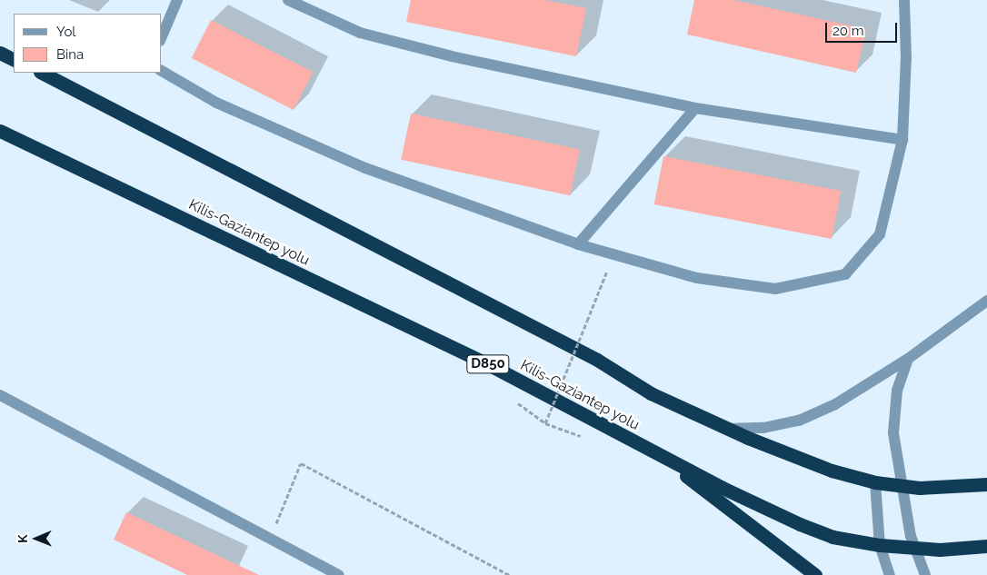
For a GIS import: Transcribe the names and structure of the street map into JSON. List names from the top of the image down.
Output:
{
  "streets": {
    "highway": ["Kilis-Gaziantep yolu", "D850"]
  },
  "legend": ["Yol", "Bina"],
  "scale_bar": "20 m",
  "north": "left"
}
